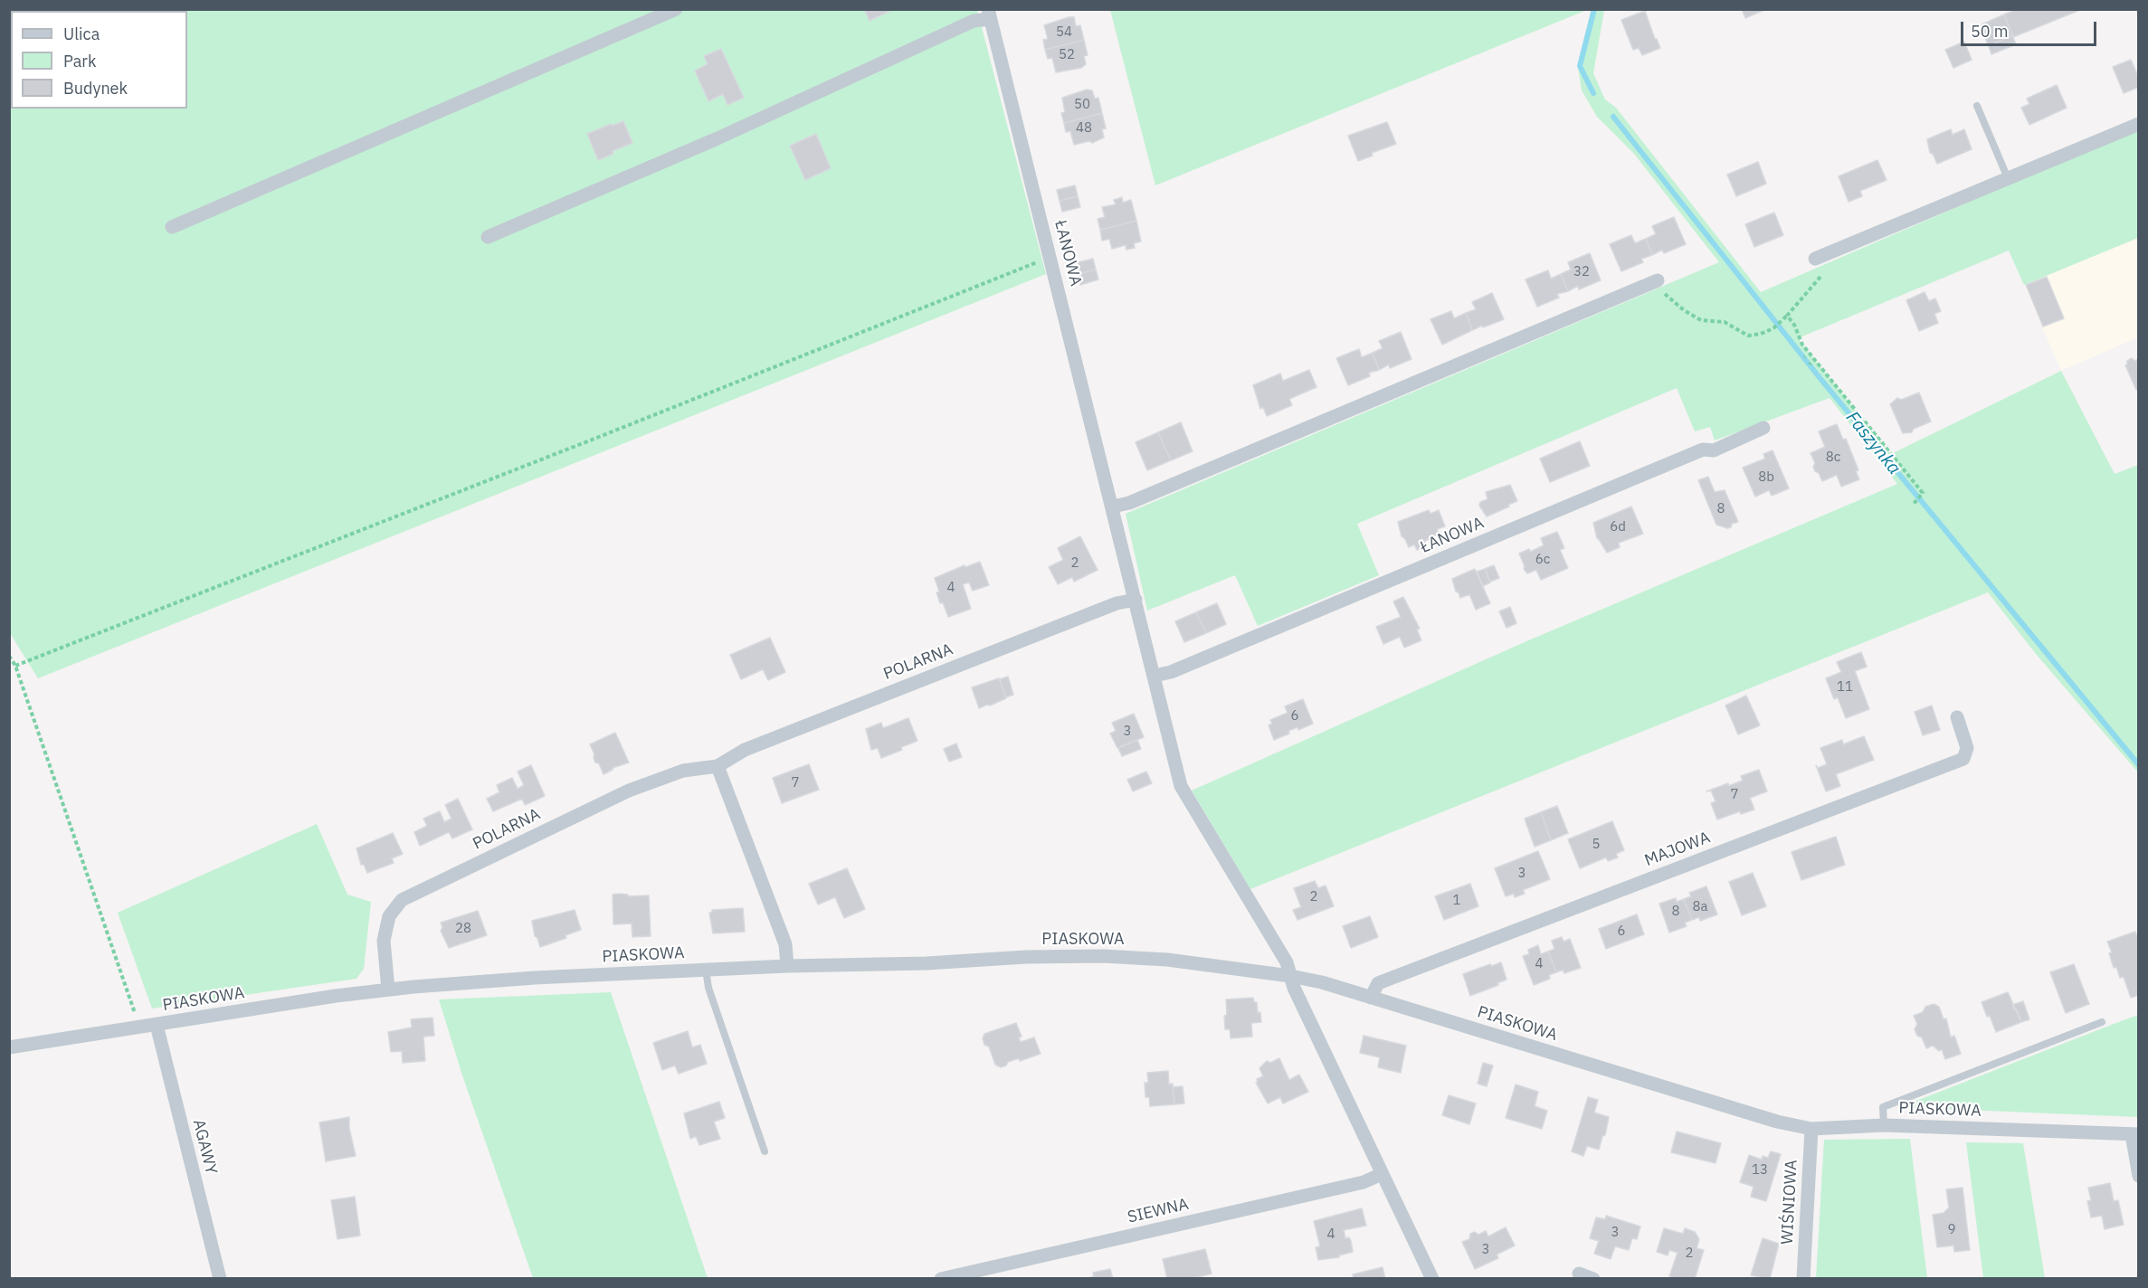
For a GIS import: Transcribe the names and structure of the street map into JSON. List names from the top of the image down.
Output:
{
  "streets": {
    "street": [
      "ŁANOWA",
      "POLARNA",
      "MAJOWA",
      "PIASKOWA",
      "AGAWY",
      "WIŚNIOWA",
      "SIEWNA"
    ]
  },
  "crossings": [
    ["ŁANOWA", "POLARNA"],
    ["ŁANOWA", "PIASKOWA"],
    ["POLARNA", "PIASKOWA"],
    ["MAJOWA", "PIASKOWA"],
    ["PIASKOWA", "AGAWY"],
    ["PIASKOWA", "WIŚNIOWA"]
  ],
  "water": ["Faszynka"],
  "house_numbers": [
    "54",
    "52",
    "50",
    "48",
    "32",
    "8c",
    "8b",
    "8",
    "6d",
    "6c",
    "2",
    "4",
    "11",
    "6",
    "3",
    "7",
    "7",
    "5",
    "3",
    "2",
    "1",
    "8a",
    "8",
    "28",
    "6",
    "4",
    "13",
    "9",
    "3",
    "4",
    "3",
    "2"
  ],
  "legend": ["Ulica", "Park", "Budynek"],
  "scale_bar": "50 m"
}
